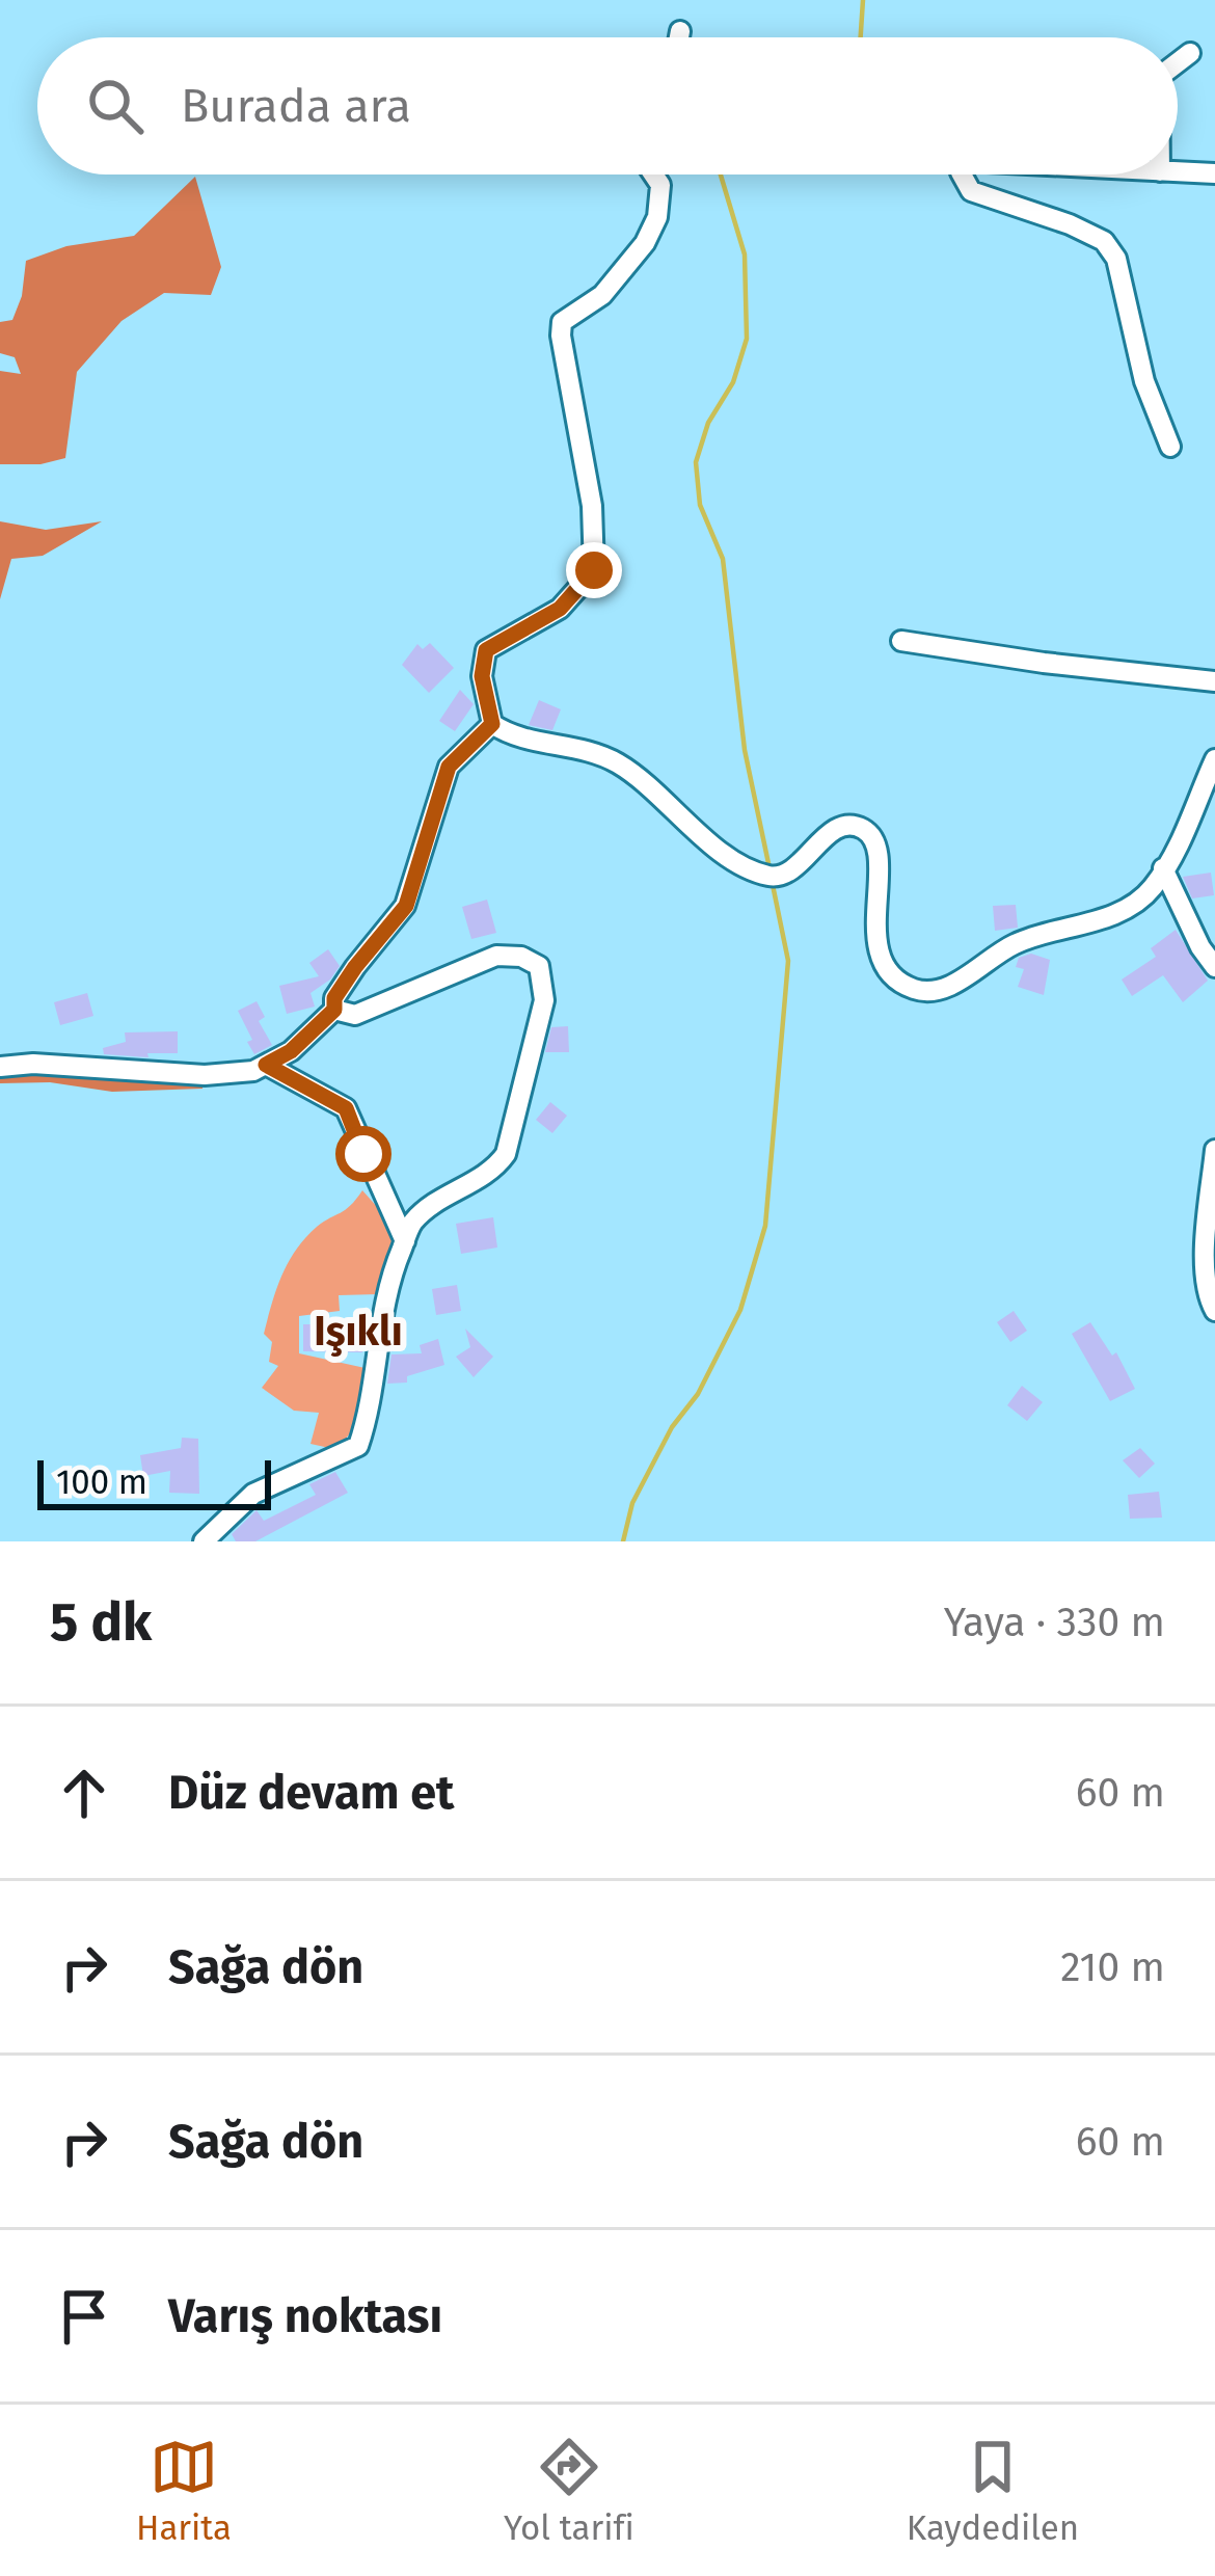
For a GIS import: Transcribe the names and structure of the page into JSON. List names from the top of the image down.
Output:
{
  "districts": ["Işıklı"],
  "scale_bar": "100 m",
  "page": {
    "search": "Burada ara",
    "scale": "100 m",
    "heading": ["5 dk", "Yaya · 330 m"],
    "list": [
      ["Düz devam et", "60 m"],
      ["Sağa dön", "210 m"],
      ["Sağa dön", "60 m"],
      "Varış noktası"
    ],
    "nav": ["Harita", "Yol tarifi", "Kaydedilen"]
  }
}
